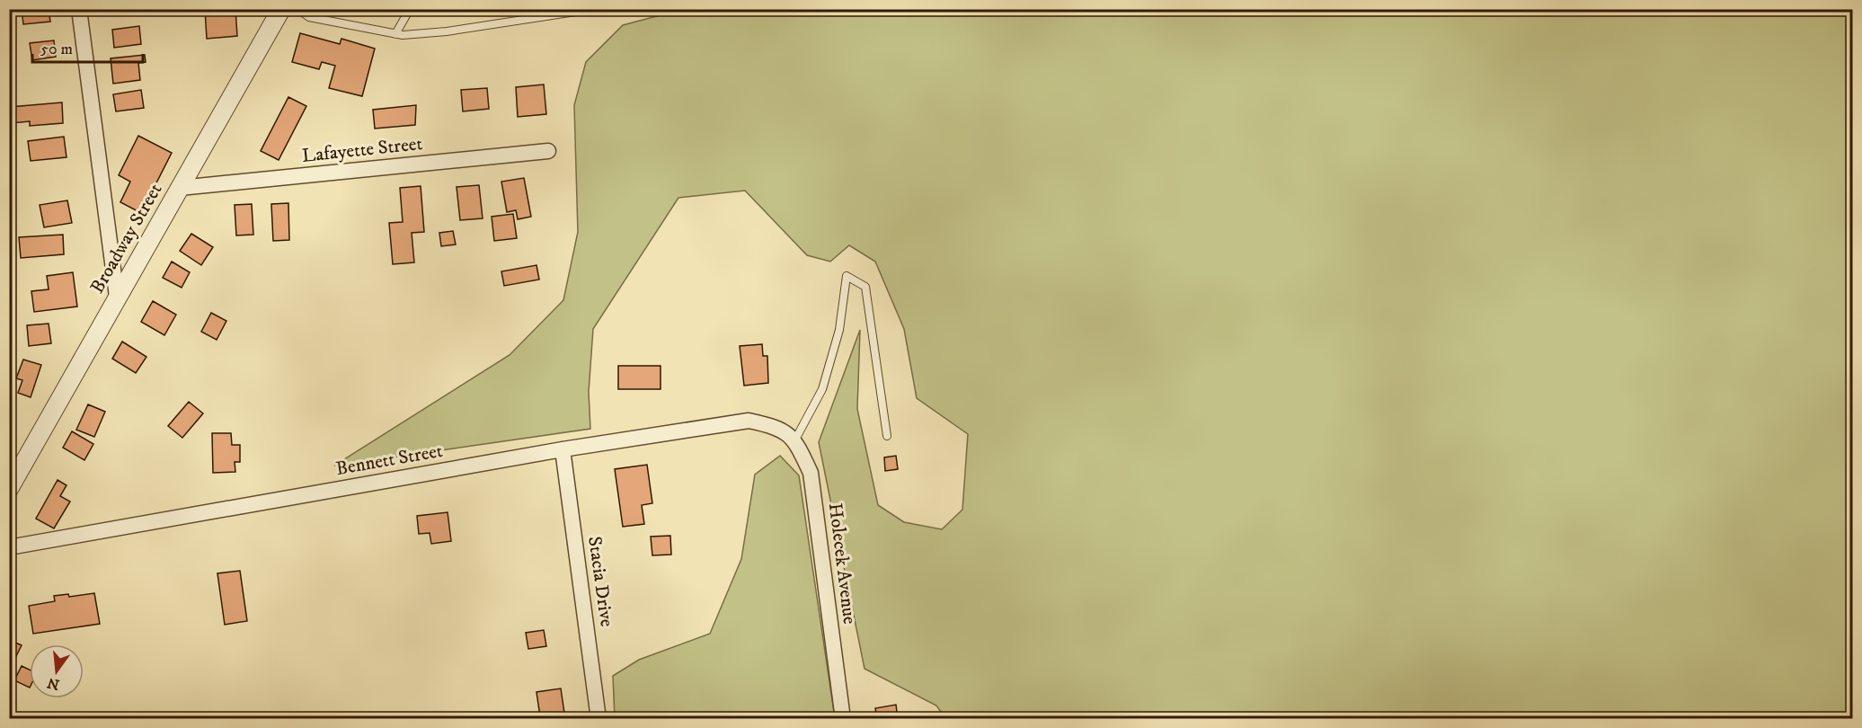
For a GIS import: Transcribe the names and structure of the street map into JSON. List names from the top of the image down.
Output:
{
  "streets": {
    "street": [
      "Lafayette Street",
      "Broadway Street",
      "Bennett Street",
      "Holecek Avenue",
      "Stacia Drive"
    ]
  },
  "crossings": [
    ["Lafayette Street", "Broadway Street"],
    ["Bennett Street", "Holecek Avenue"],
    ["Bennett Street", "Stacia Drive"]
  ],
  "scale_bar": "50 m",
  "north": "bottom"
}
